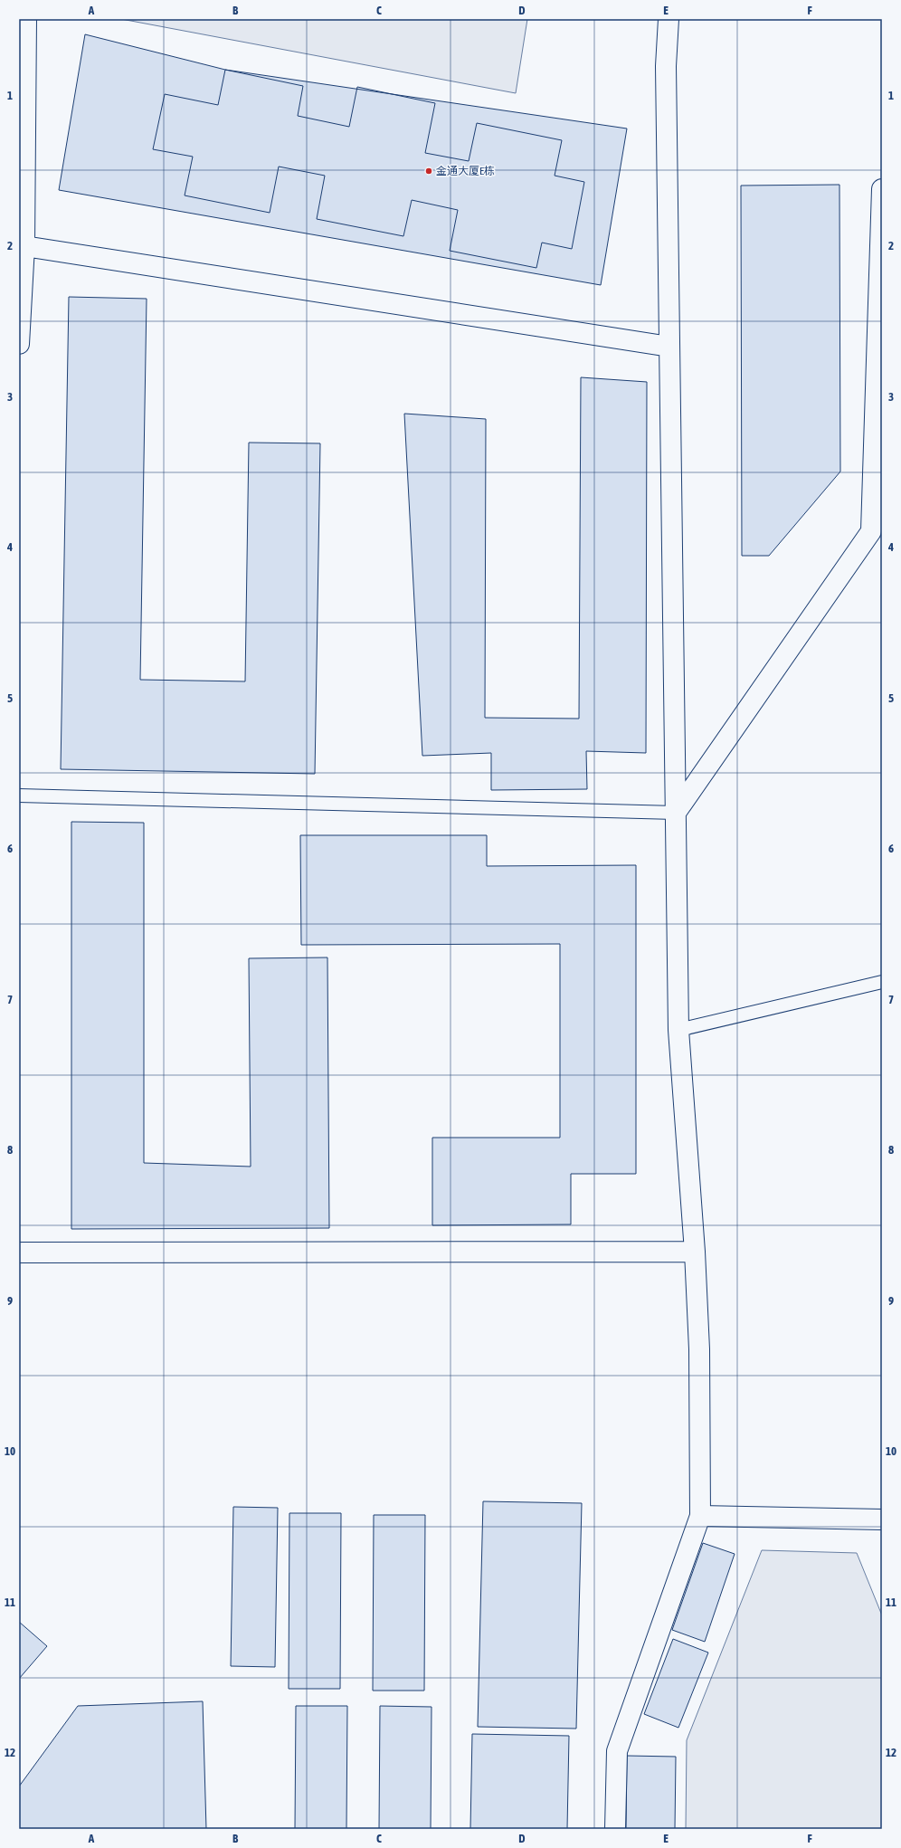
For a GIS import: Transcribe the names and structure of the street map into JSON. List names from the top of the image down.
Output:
{
  "places": ["金通大厦E栋"],
  "grid": {
    "columns": [
      "A",
      "B",
      "C",
      "D",
      "E",
      "F"
    ],
    "rows": [
      "1",
      "2",
      "3",
      "4",
      "5",
      "6",
      "7",
      "8",
      "9",
      "10",
      "11",
      "12"
    ]
  }
}
